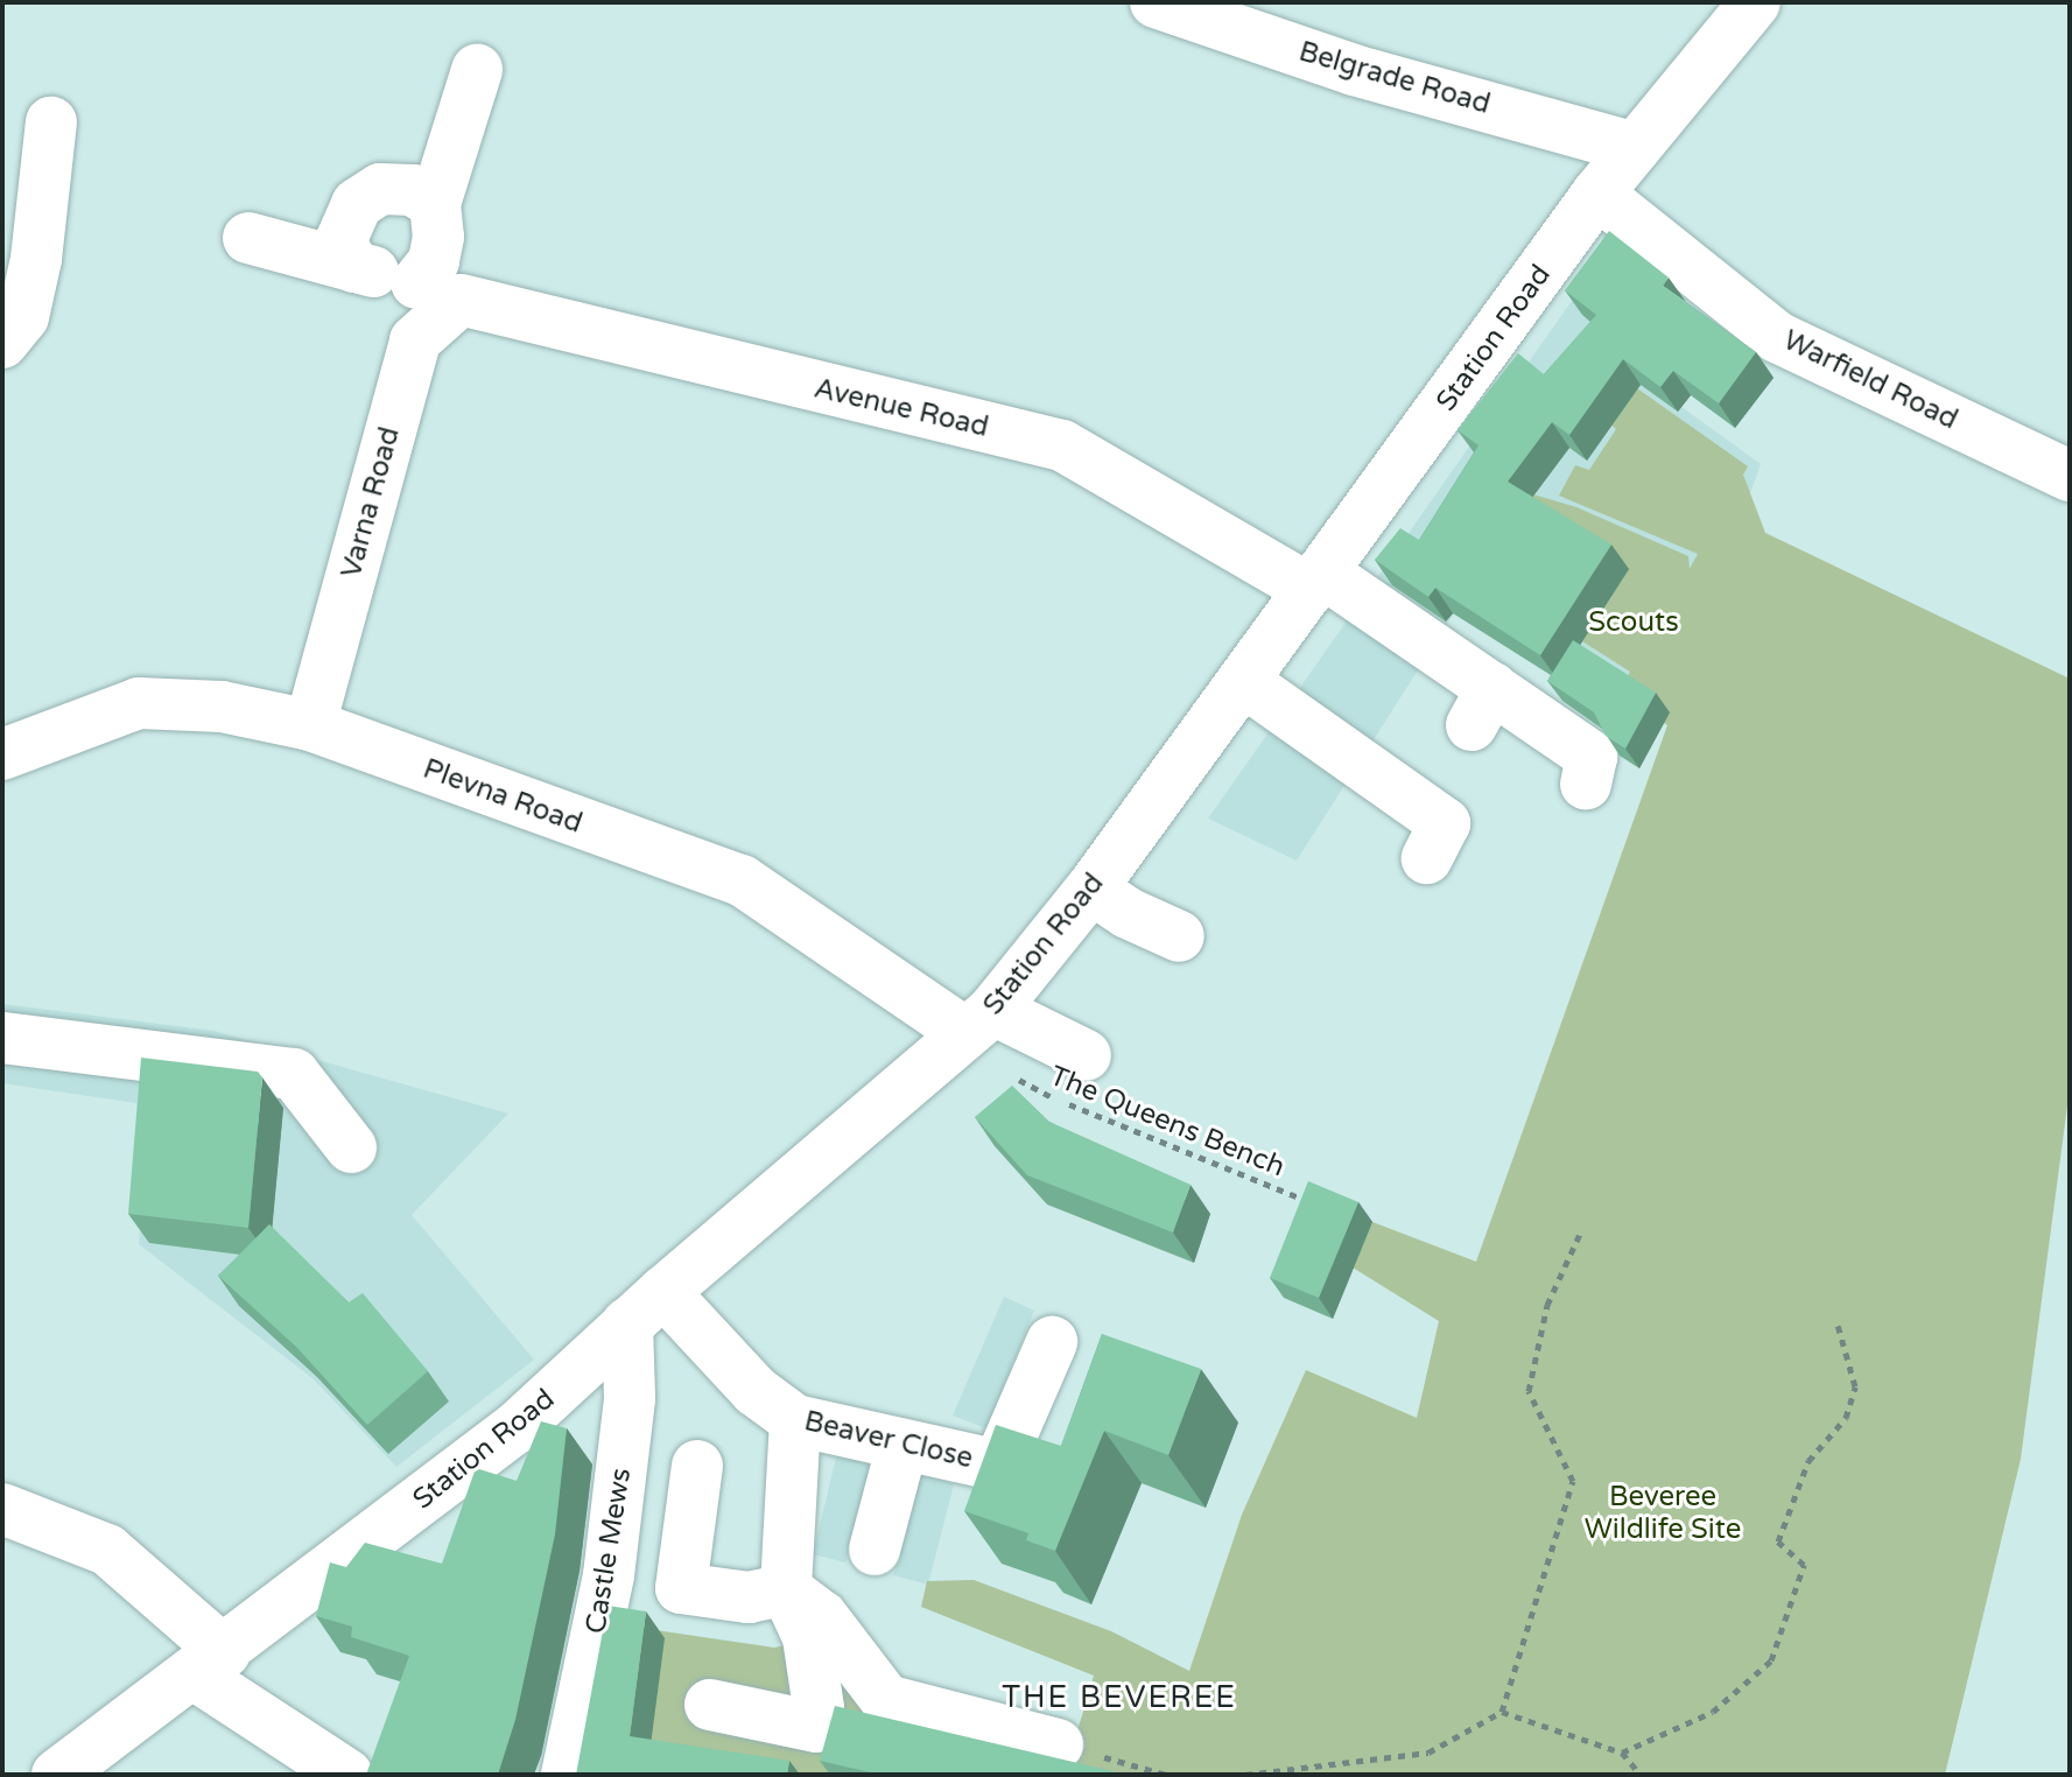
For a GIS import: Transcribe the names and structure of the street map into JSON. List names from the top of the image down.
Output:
{
  "streets": {
    "street": [
      "Belgrade Road",
      "Station Road",
      "Warfield Road",
      "Avenue Road",
      "Varna Road",
      "Plevna Road",
      "Beaver Close",
      "Castle Mews"
    ],
    "path": ["The Queens Bench"]
  },
  "crossings": [
    ["Belgrade Road", "Station Road"],
    ["Station Road", "Warfield Road"],
    ["Station Road", "Avenue Road"],
    ["Station Road", "Plevna Road"],
    ["Station Road", "The Queens Bench"],
    ["Station Road", "Beaver Close"],
    ["Station Road", "Castle Mews"],
    ["Avenue Road", "Varna Road"],
    ["Varna Road", "Plevna Road"],
    ["Plevna Road", "The Queens Bench"],
    ["Beaver Close", "Castle Mews"]
  ],
  "districts": ["THE BEVEREE"],
  "parks": ["Scouts", "Beveree Wildlife Site"]
}
